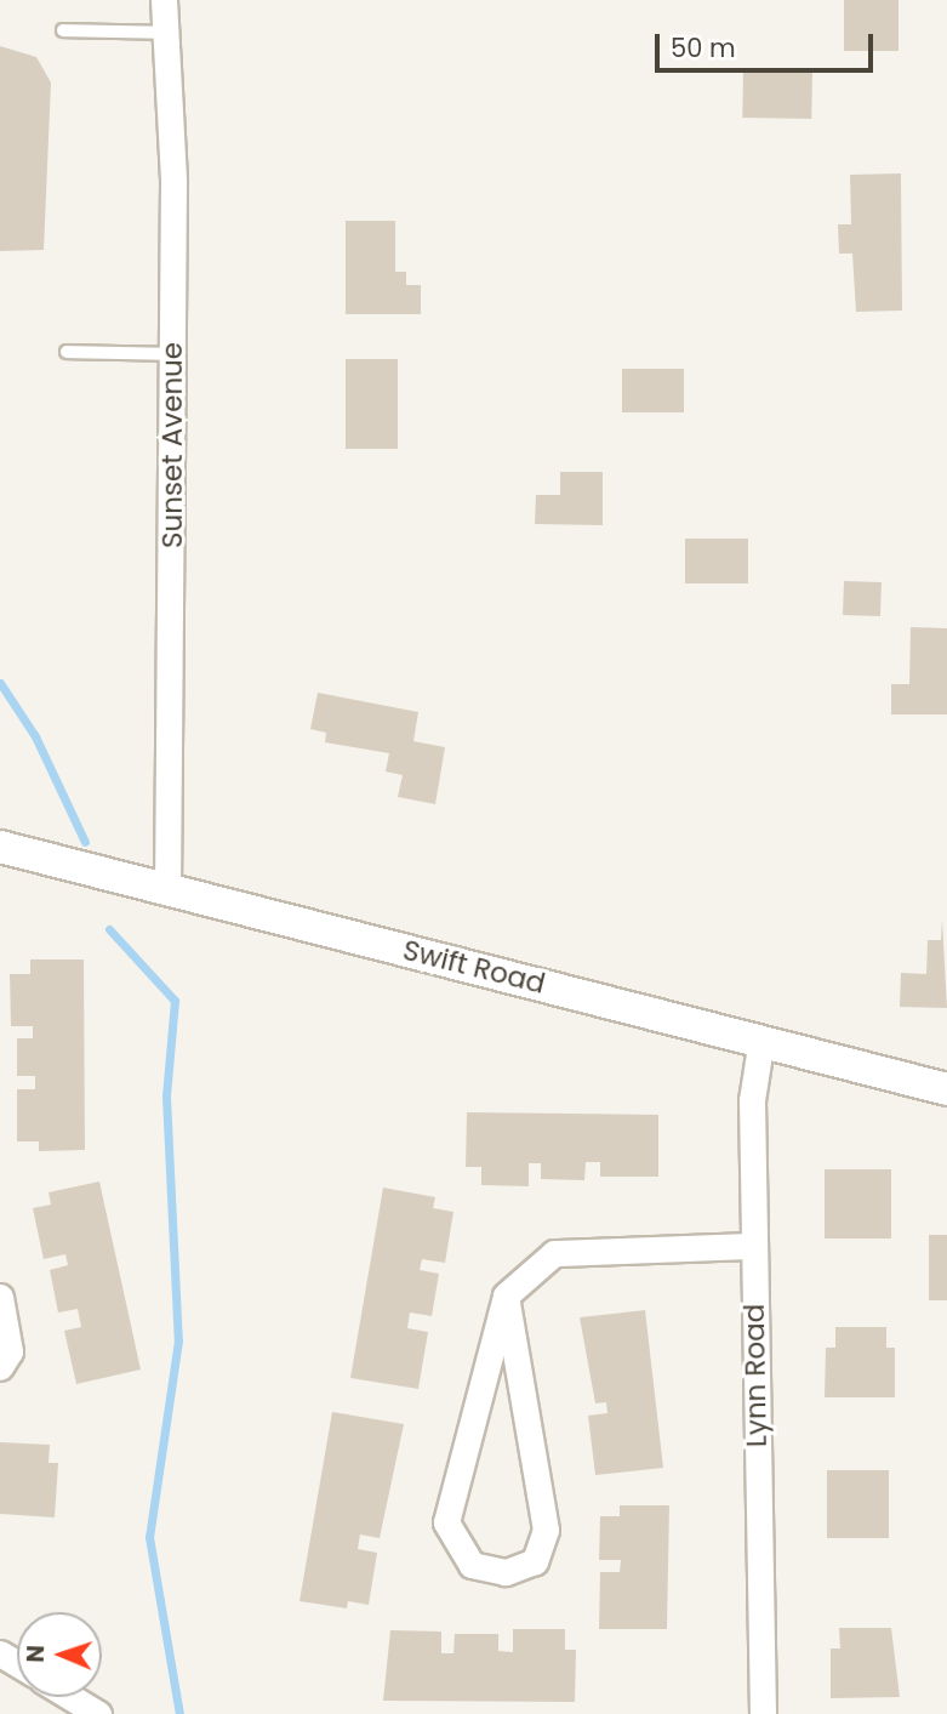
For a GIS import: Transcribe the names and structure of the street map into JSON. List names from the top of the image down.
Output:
{
  "streets": {
    "street": ["Sunset Avenue", "Swift Road", "Lynn Road"]
  },
  "crossings": [
    ["Sunset Avenue", "Swift Road"],
    ["Swift Road", "Lynn Road"]
  ],
  "scale_bar": "50 m",
  "north": "left"
}
